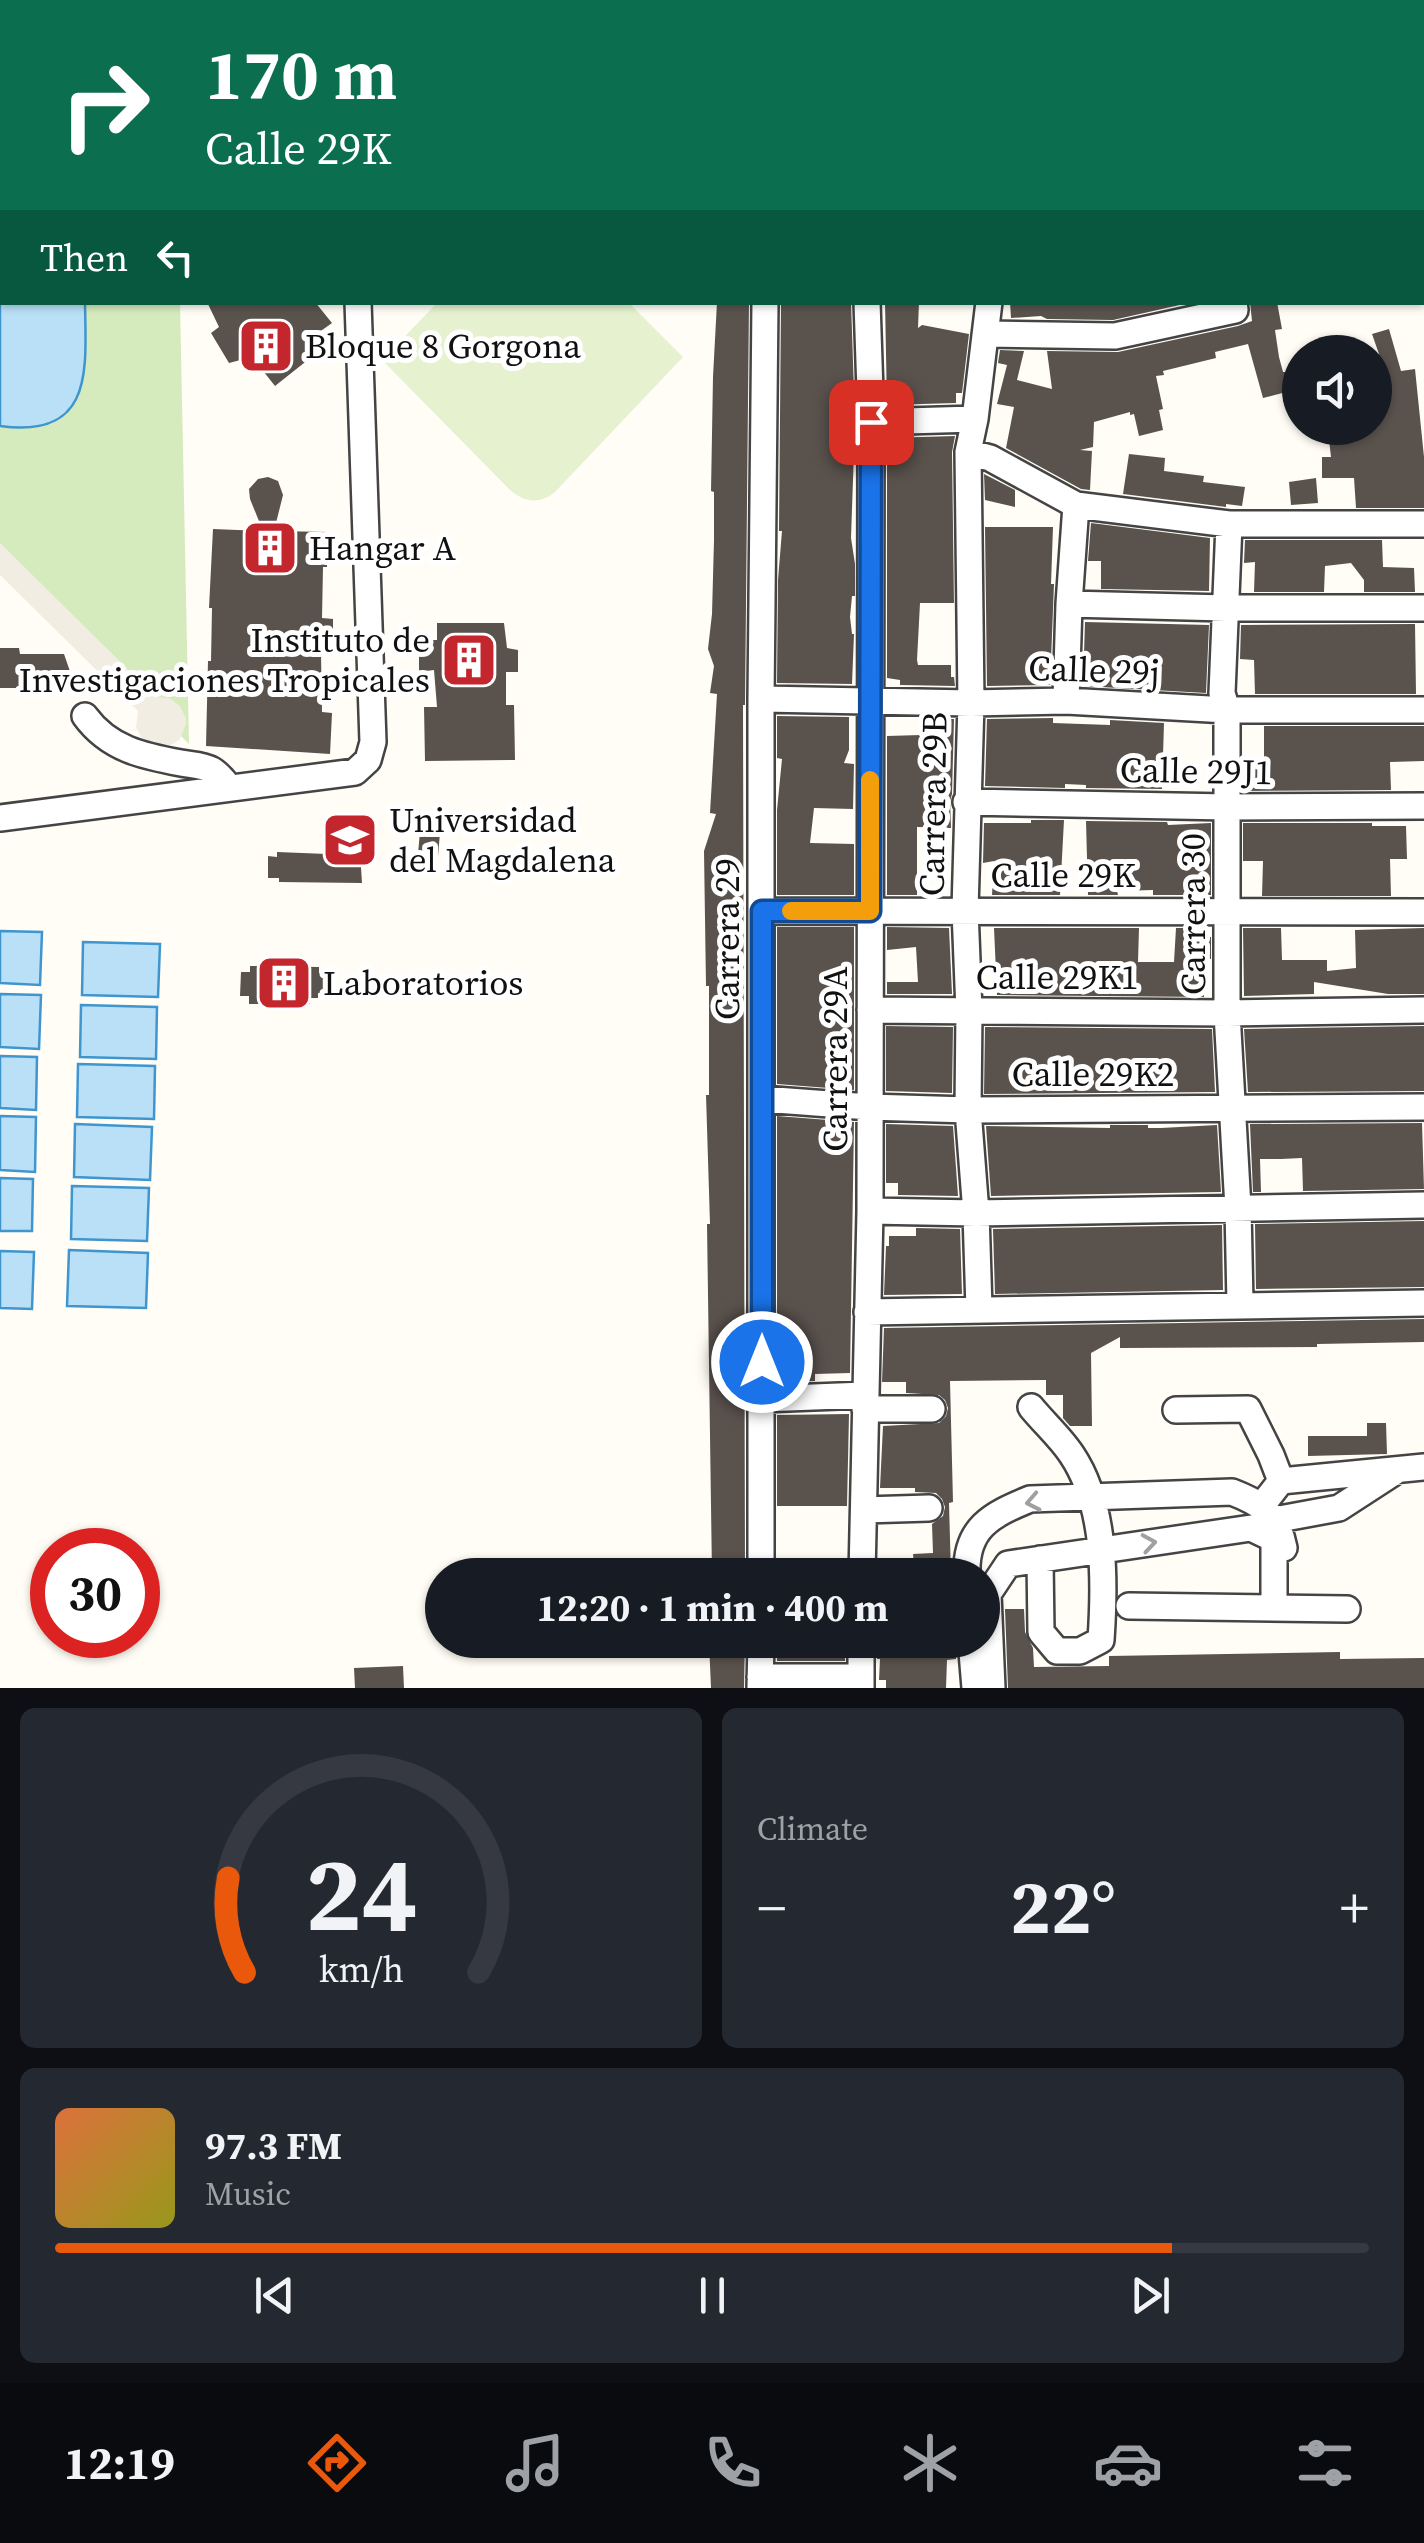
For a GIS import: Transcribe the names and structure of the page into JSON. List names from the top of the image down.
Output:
{
  "streets": {
    "street": [
      "Calle 29j",
      "Calle 29J1",
      "Carrera 29B",
      "Calle 29K",
      "Carrera 30",
      "Carrera 29",
      "Calle 29K1",
      "Carrera 29A",
      "Calle 29K2"
    ]
  },
  "crossings": [
    ["Calle 29j", "Carrera 29B"],
    ["Calle 29j", "Carrera 30"],
    ["Calle 29j", "Carrera 29"],
    ["Calle 29j", "Carrera 29A"],
    ["Calle 29J1", "Carrera 29B"],
    ["Calle 29J1", "Carrera 30"],
    ["Carrera 29B", "Calle 29K"],
    ["Carrera 29B", "Calle 29K1"],
    ["Carrera 29B", "Calle 29K2"],
    ["Calle 29K", "Carrera 30"],
    ["Calle 29K", "Carrera 29"],
    ["Calle 29K", "Carrera 29A"],
    ["Carrera 30", "Calle 29K1"],
    ["Carrera 30", "Calle 29K2"],
    ["Carrera 29", "Calle 29K2"],
    ["Calle 29K1", "Carrera 29A"],
    ["Carrera 29A", "Calle 29K2"]
  ],
  "places": {
    "building": [
      "Bloque 8 Gorgona",
      "Hangar A",
      "Instituto de Investigaciones Tropicales",
      "Laboratorios"
    ],
    "school or university": ["Universidad del Magdalena"]
  },
  "page": {
    "turn": ["170 m", "Calle 29K"],
    "then": "Then",
    "limit": "30",
    "trip": "12:20 · 1 min · 400 m",
    "tile": "Climate",
    "heat": ["−", "22°", "+"],
    "song": ["97.3 FM", "Music"],
    "tabs": "12:19",
    "gauge": ["24", "km/h"]
  }
}
